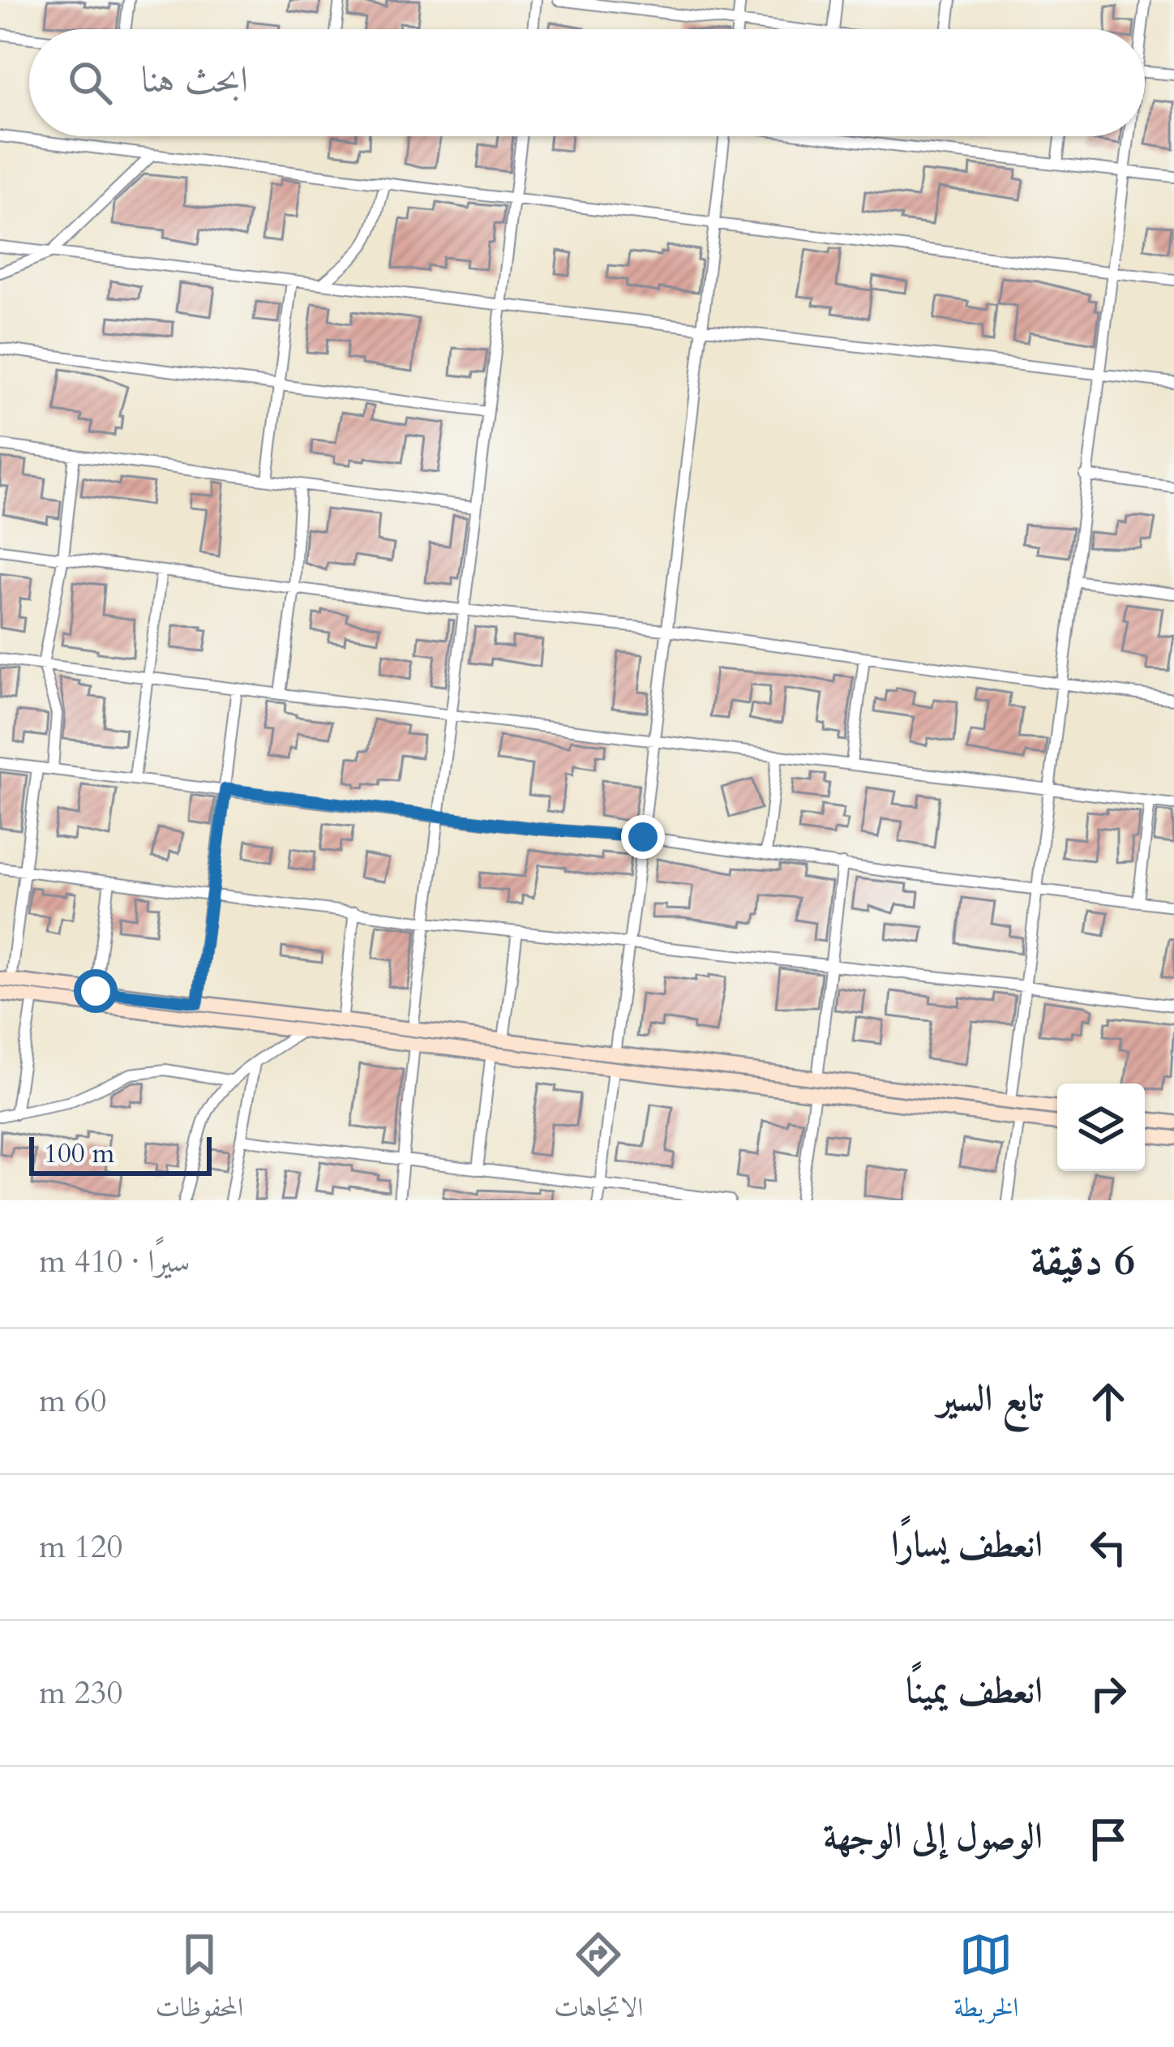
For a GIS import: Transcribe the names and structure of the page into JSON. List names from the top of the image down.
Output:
{
  "scale_bar": "100 m",
  "page": {
    "search": "ابحث هنا",
    "scale": "100 m",
    "heading": ["6 دقيقة", "سيرًا · 410 m"],
    "list": [
      ["تابع السير", "60 m"],
      ["انعطف يسارًا", "120 m"],
      ["انعطف يمينًا", "230 m"],
      "الوصول إلى الوجهة"
    ],
    "nav": ["الخريطة", "الاتجاهات", "المحفوظات"]
  }
}
